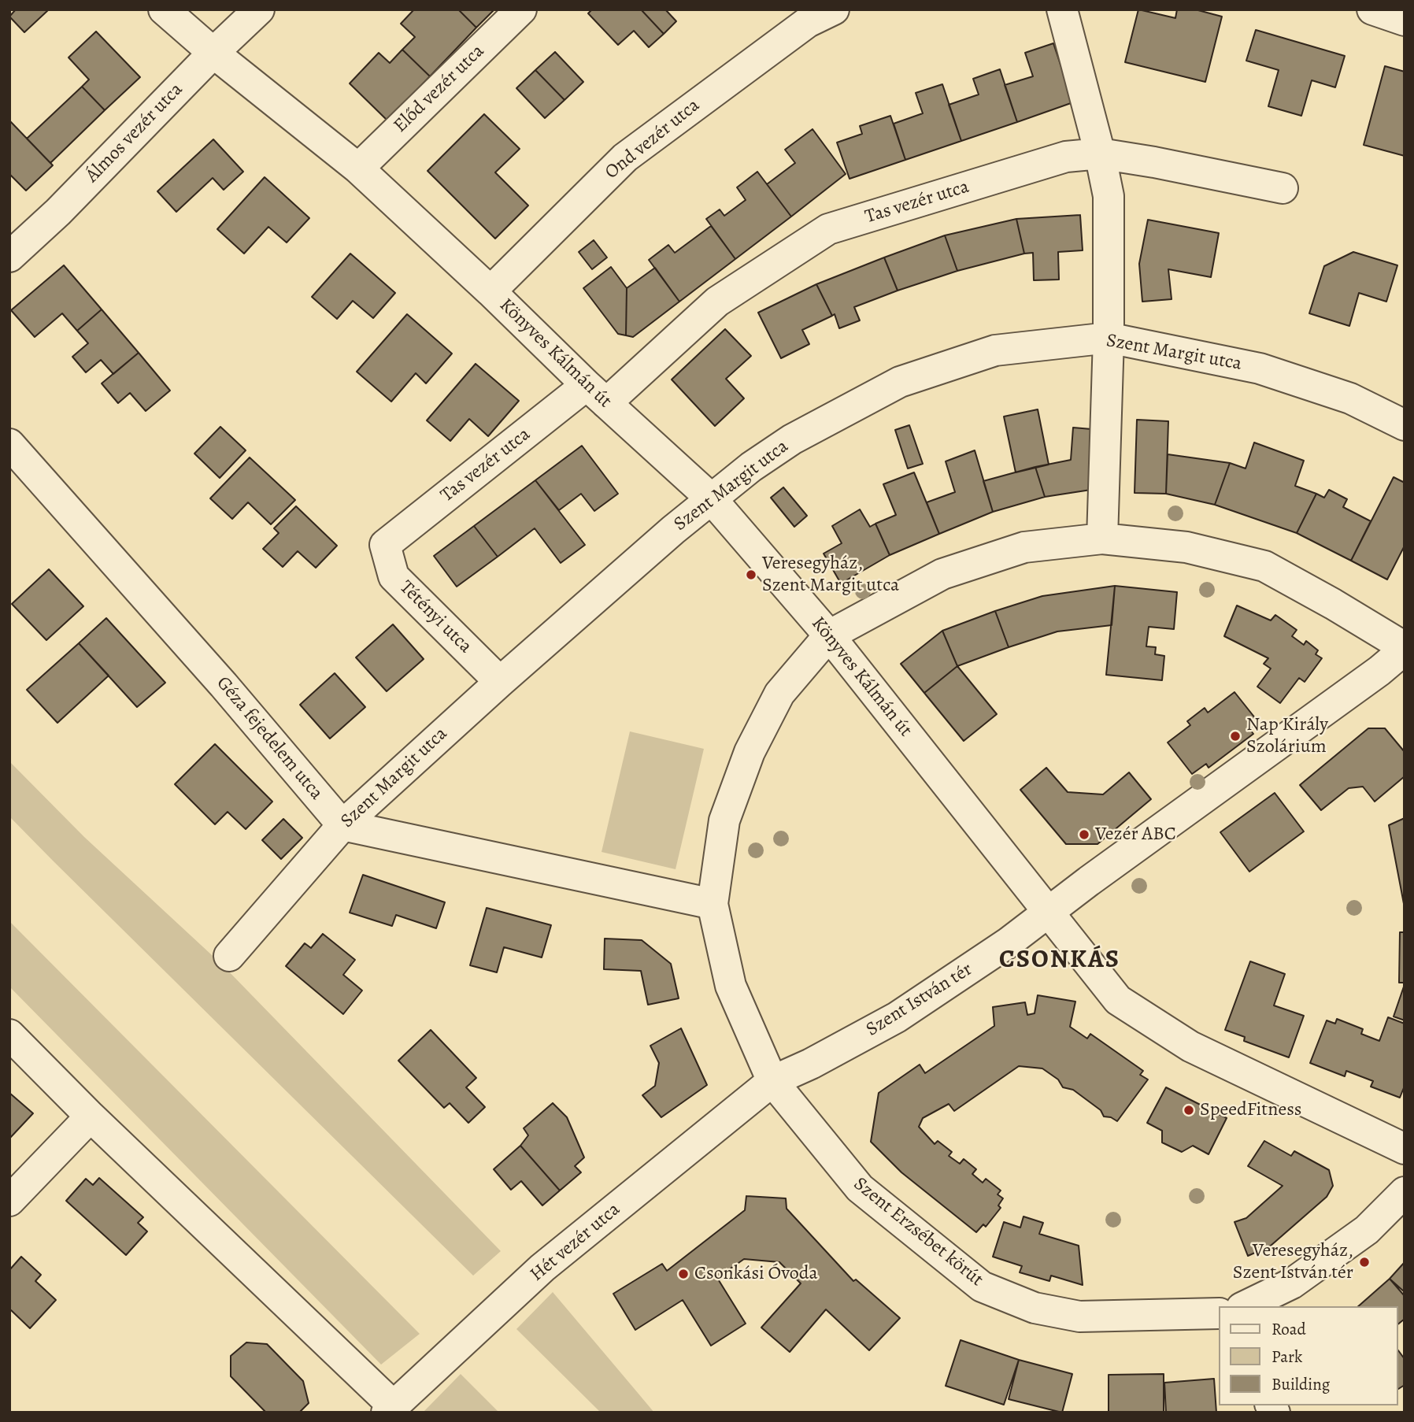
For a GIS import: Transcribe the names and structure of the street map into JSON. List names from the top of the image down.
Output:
{
  "streets": {
    "street": [
      "Előd vezér utca",
      "Álmos vezér utca",
      "Ond vezér utca",
      "Tas vezér utca",
      "Szent Margit utca",
      "Könyves Kálmán út",
      "Tétényi utca",
      "Géza fejedelem utca",
      "Szent István tér",
      "Szent Erzsébet körút",
      "Hét vezér utca"
    ]
  },
  "crossings": [
    ["Előd vezér utca", "Könyves Kálmán út"],
    ["Álmos vezér utca", "Könyves Kálmán út"],
    ["Ond vezér utca", "Könyves Kálmán út"],
    ["Tas vezér utca", "Könyves Kálmán út"],
    ["Tas vezér utca", "Tétényi utca"],
    ["Szent Margit utca", "Könyves Kálmán út"],
    ["Szent Margit utca", "Tétényi utca"],
    ["Szent Margit utca", "Géza fejedelem utca"],
    ["Könyves Kálmán út", "Szent István tér"],
    ["Könyves Kálmán út", "Szent Erzsébet körút"],
    ["Szent István tér", "Szent Erzsébet körút"],
    ["Szent István tér", "Hét vezér utca"],
    ["Szent Erzsébet körút", "Hét vezér utca"]
  ],
  "districts": ["CSONKÁS"],
  "places": [
    "Veresegyház, Szent Margit utca",
    "Nap Király Szolárium",
    "Vezér ABC",
    "SpeedFitness",
    "Veresegyház, Szent István tér",
    "Csonkási Óvoda"
  ],
  "legend": ["Road", "Park", "Building"]
}
